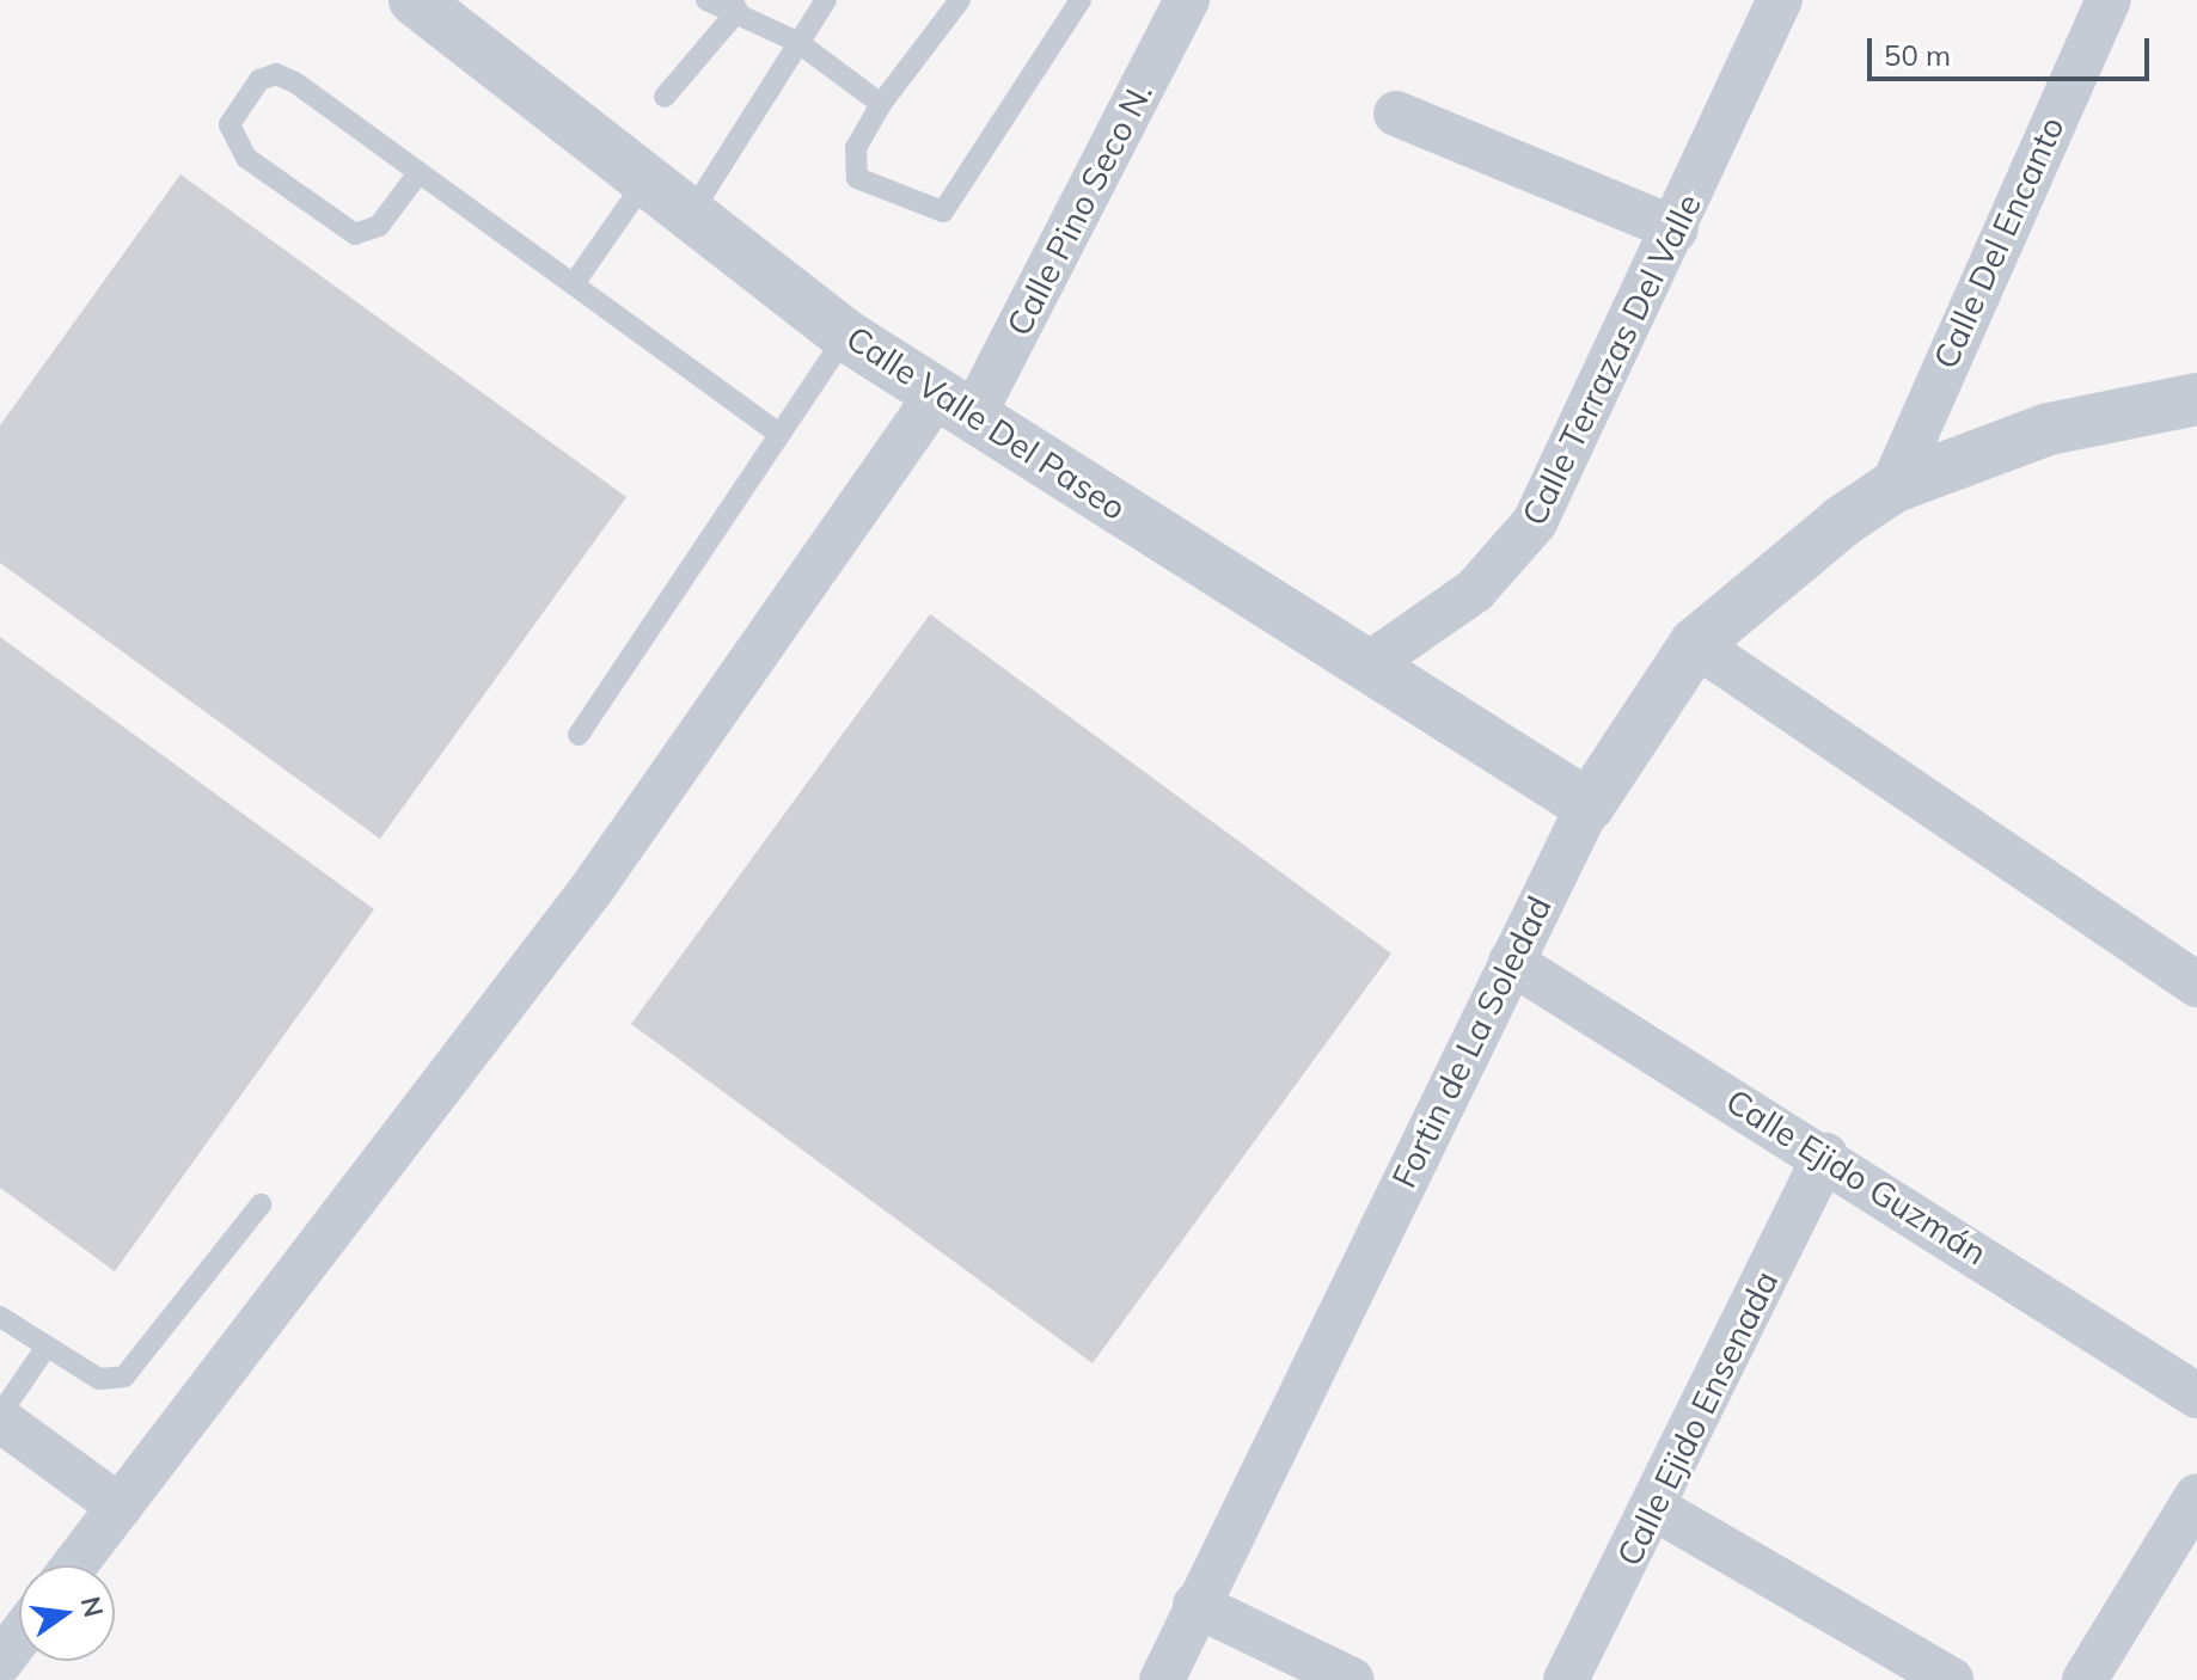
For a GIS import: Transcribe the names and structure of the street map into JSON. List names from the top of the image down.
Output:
{
  "streets": {
    "street": [
      "Calle Pino Seco N.",
      "Calle Del Encanto",
      "Calle Terrazas Del Valle",
      "Calle Valle Del Paseo",
      "Fortin de La Soledad",
      "Calle Ejido Guzmán",
      "Calle Ejido Ensenada"
    ]
  },
  "crossings": [
    ["Calle Pino Seco N.", "Calle Valle Del Paseo"],
    ["Calle Del Encanto", "Fortin de La Soledad"],
    ["Calle Terrazas Del Valle", "Calle Valle Del Paseo"],
    ["Calle Valle Del Paseo", "Fortin de La Soledad"],
    ["Fortin de La Soledad", "Calle Ejido Guzmán"],
    ["Calle Ejido Guzmán", "Calle Ejido Ensenada"]
  ],
  "scale_bar": "50 m",
  "north": "right"
}
